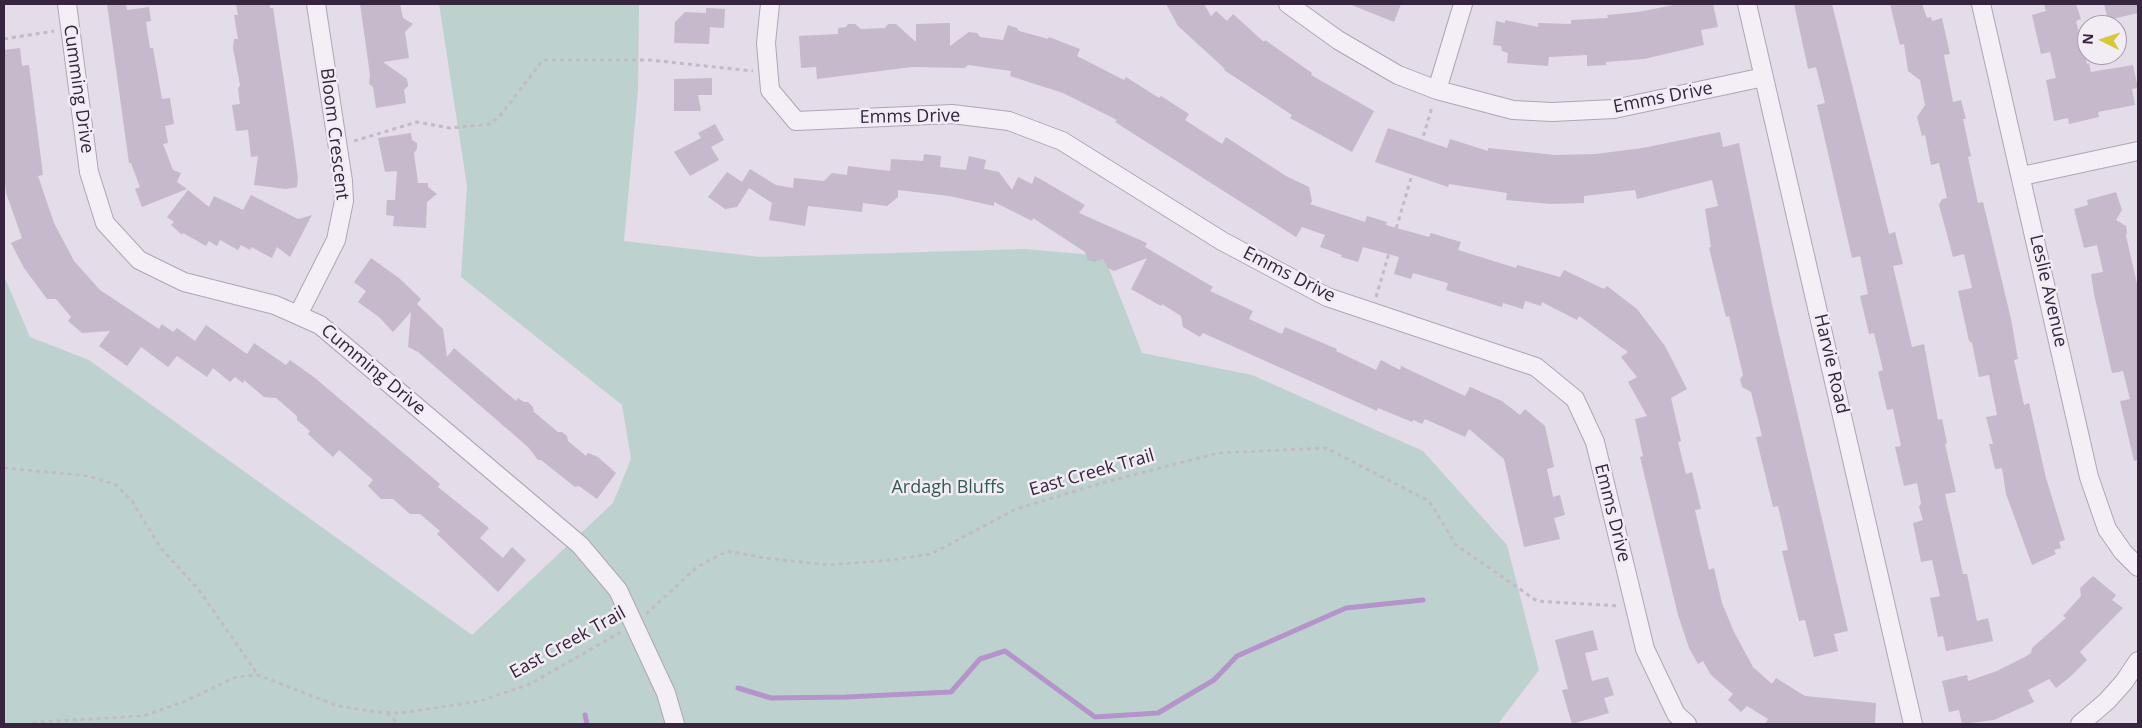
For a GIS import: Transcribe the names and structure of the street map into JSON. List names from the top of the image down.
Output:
{
  "streets": {
    "street": [
      "Cumming Drive",
      "Emms Drive",
      "Bloom Crescent",
      "Leslie Avenue",
      "Harvie Road"
    ],
    "path": ["East Creek Trail"]
  },
  "crossings": [
    ["Cumming Drive", "Bloom Crescent"],
    ["Cumming Drive", "East Creek Trail"],
    ["Emms Drive", "Harvie Road"],
    ["Emms Drive", "East Creek Trail"]
  ],
  "parks": ["Ardagh Bluffs"],
  "north": "left"
}
